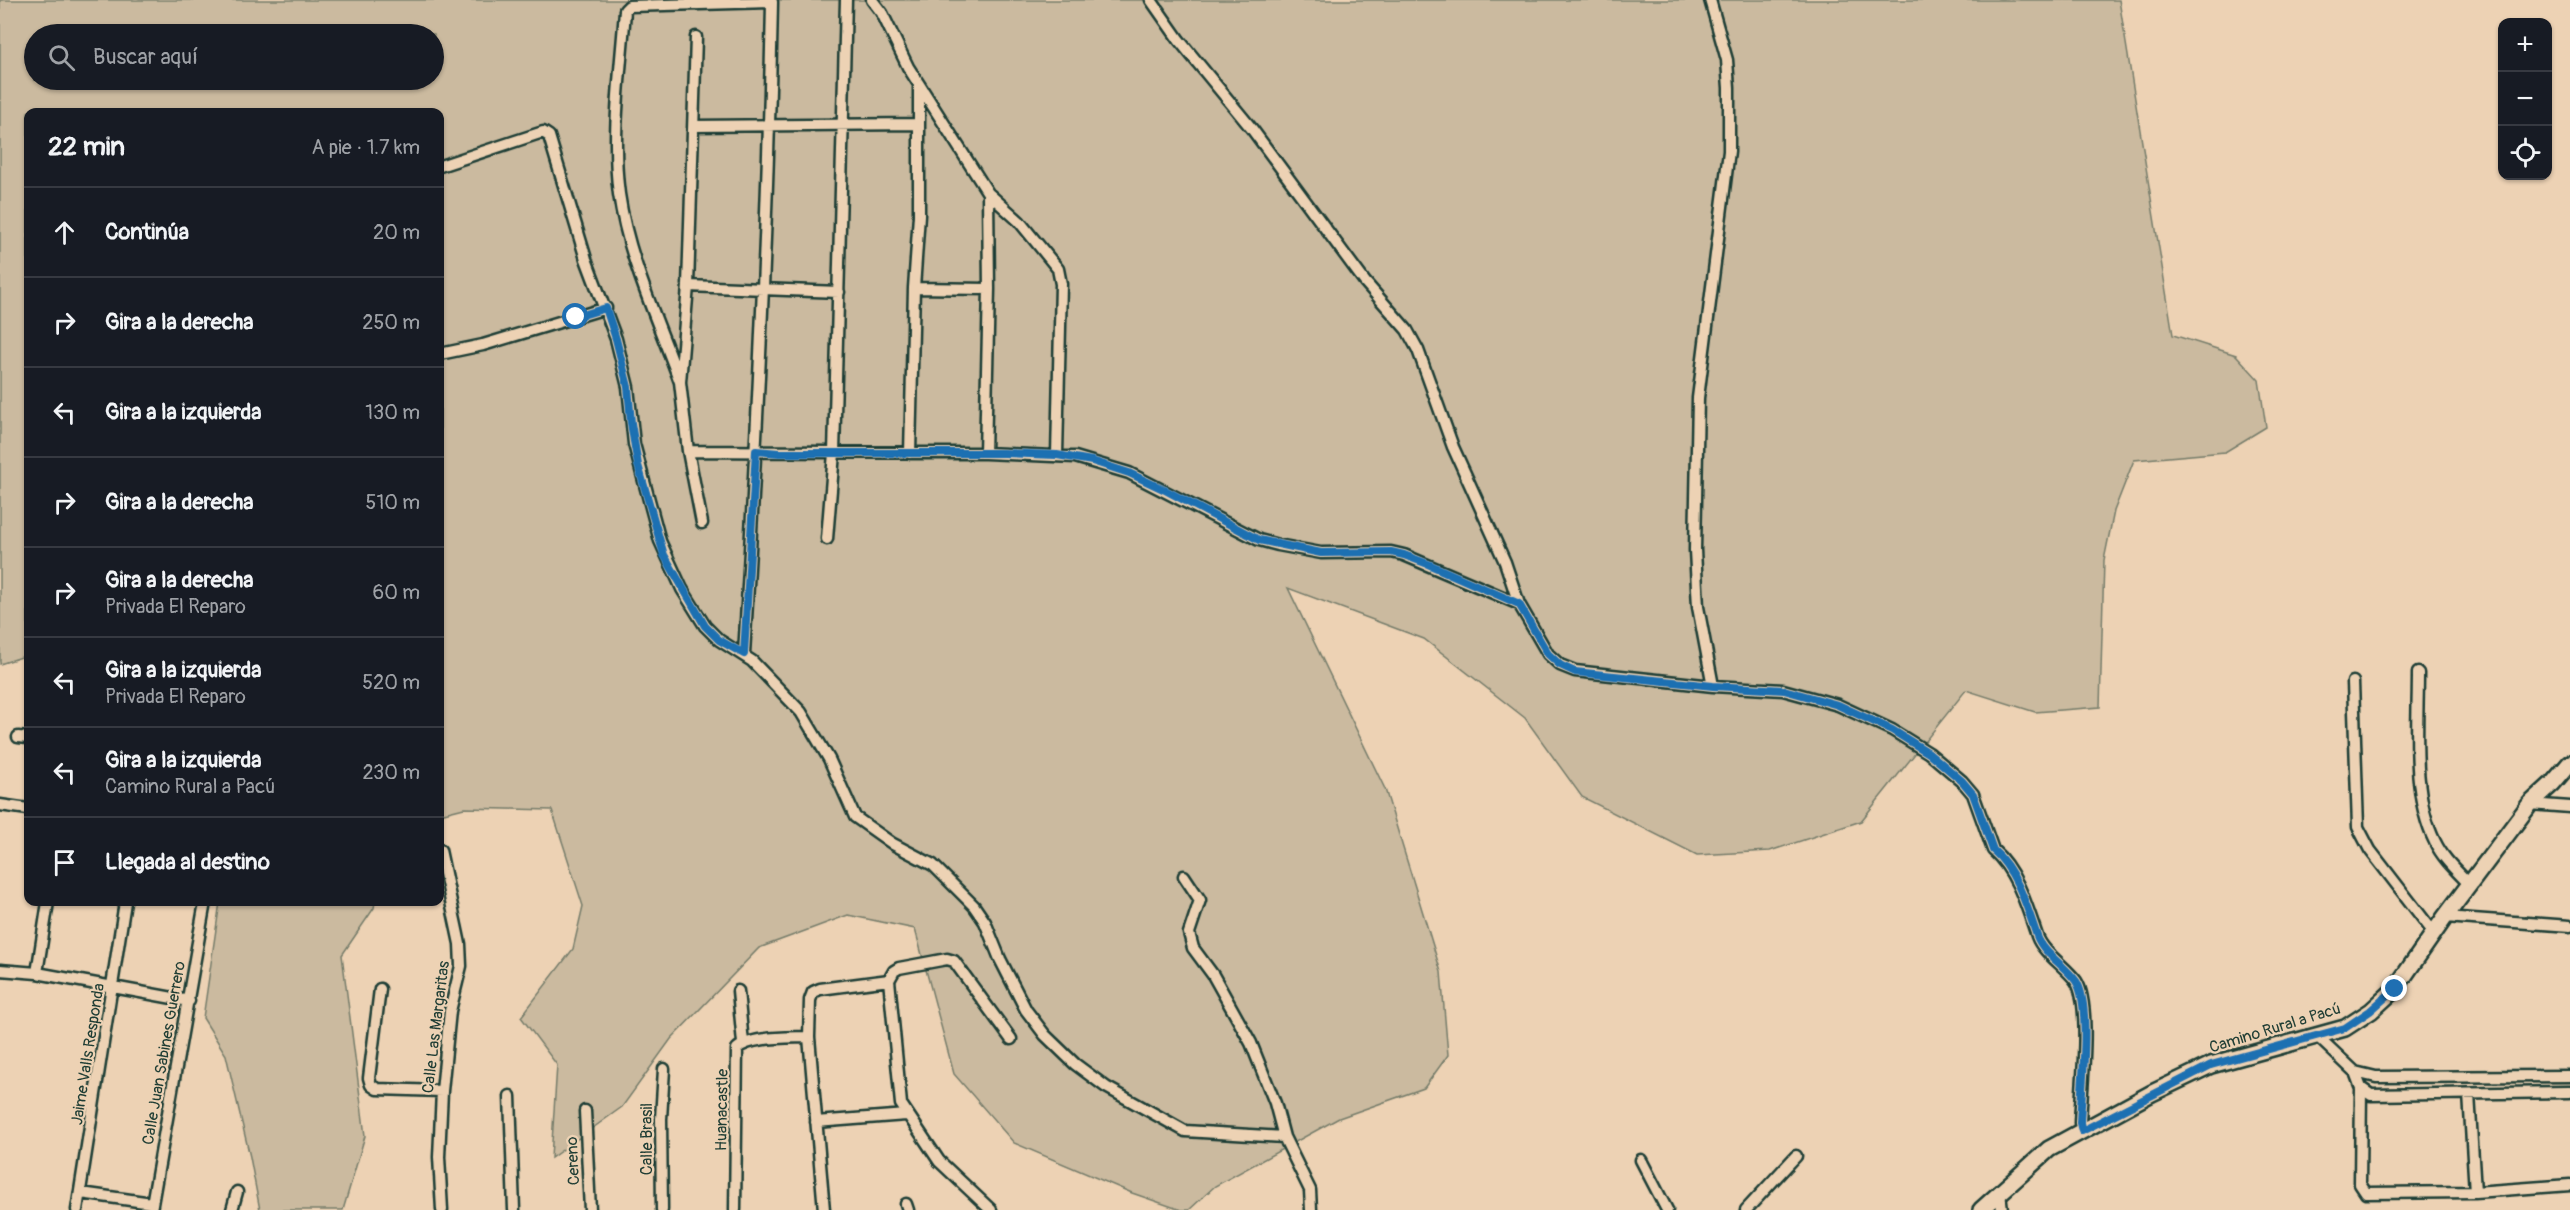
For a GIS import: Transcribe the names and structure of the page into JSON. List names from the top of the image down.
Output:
{
  "streets": {
    "street": [
      "Calle Las Margaritas",
      "Camino Rural a Pacú",
      "Calle Juan Sabines Guerrero",
      "Jaime Valls Responda",
      "Huanacastle",
      "Calle Brasil",
      "Cereno"
    ]
  },
  "page": {
    "map_buttons": ["+", "−"],
    "search": "Buscar aquí",
    "heading": ["22 min", "A pie · 1.7 km"],
    "list": [
      ["Continúa", "20 m"],
      ["Gira a la derecha", "250 m"],
      ["Gira a la izquierda", "130 m"],
      ["Gira a la derecha", "510 m"],
      ["Gira a la derecha", "Privada El Reparo", "60 m"],
      ["Gira a la izquierda", "Privada El Reparo", "520 m"],
      ["Gira a la izquierda", "Camino Rural a Pacú", "230 m"],
      "Llegada al destino"
    ]
  }
}
